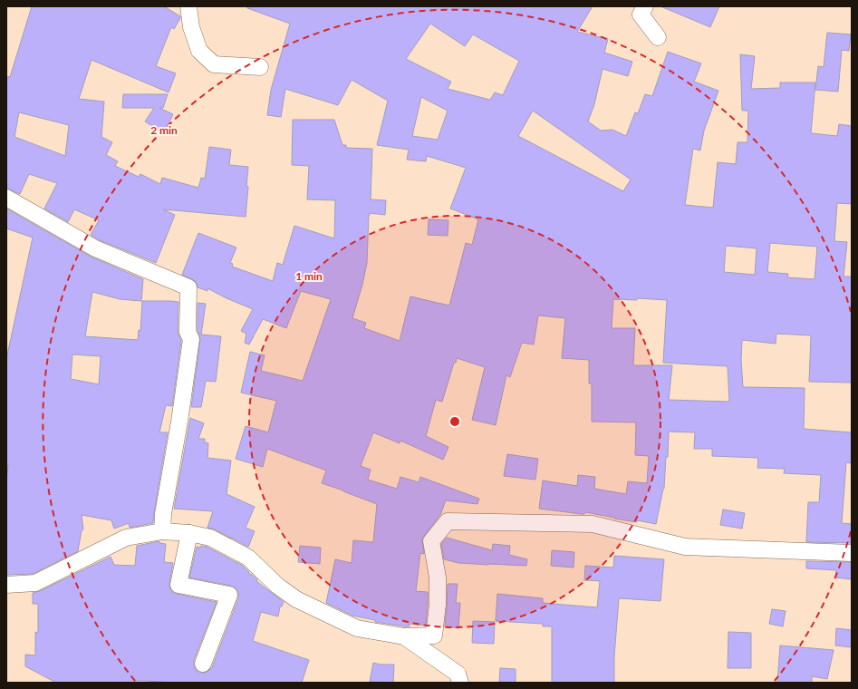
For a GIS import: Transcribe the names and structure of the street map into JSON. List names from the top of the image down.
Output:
{
  "rings": ["2 min", "1 min"]
}
